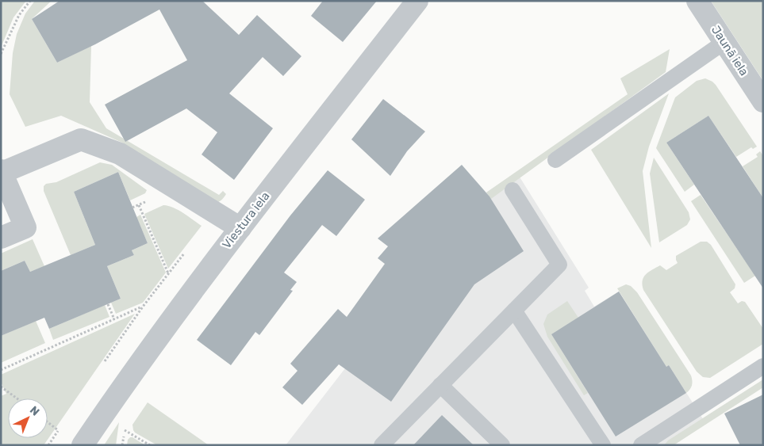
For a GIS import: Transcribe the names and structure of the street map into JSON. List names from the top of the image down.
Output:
{
  "streets": {
    "street": ["Jaunā iela", "Viestura iela"]
  },
  "north": "top right"
}
